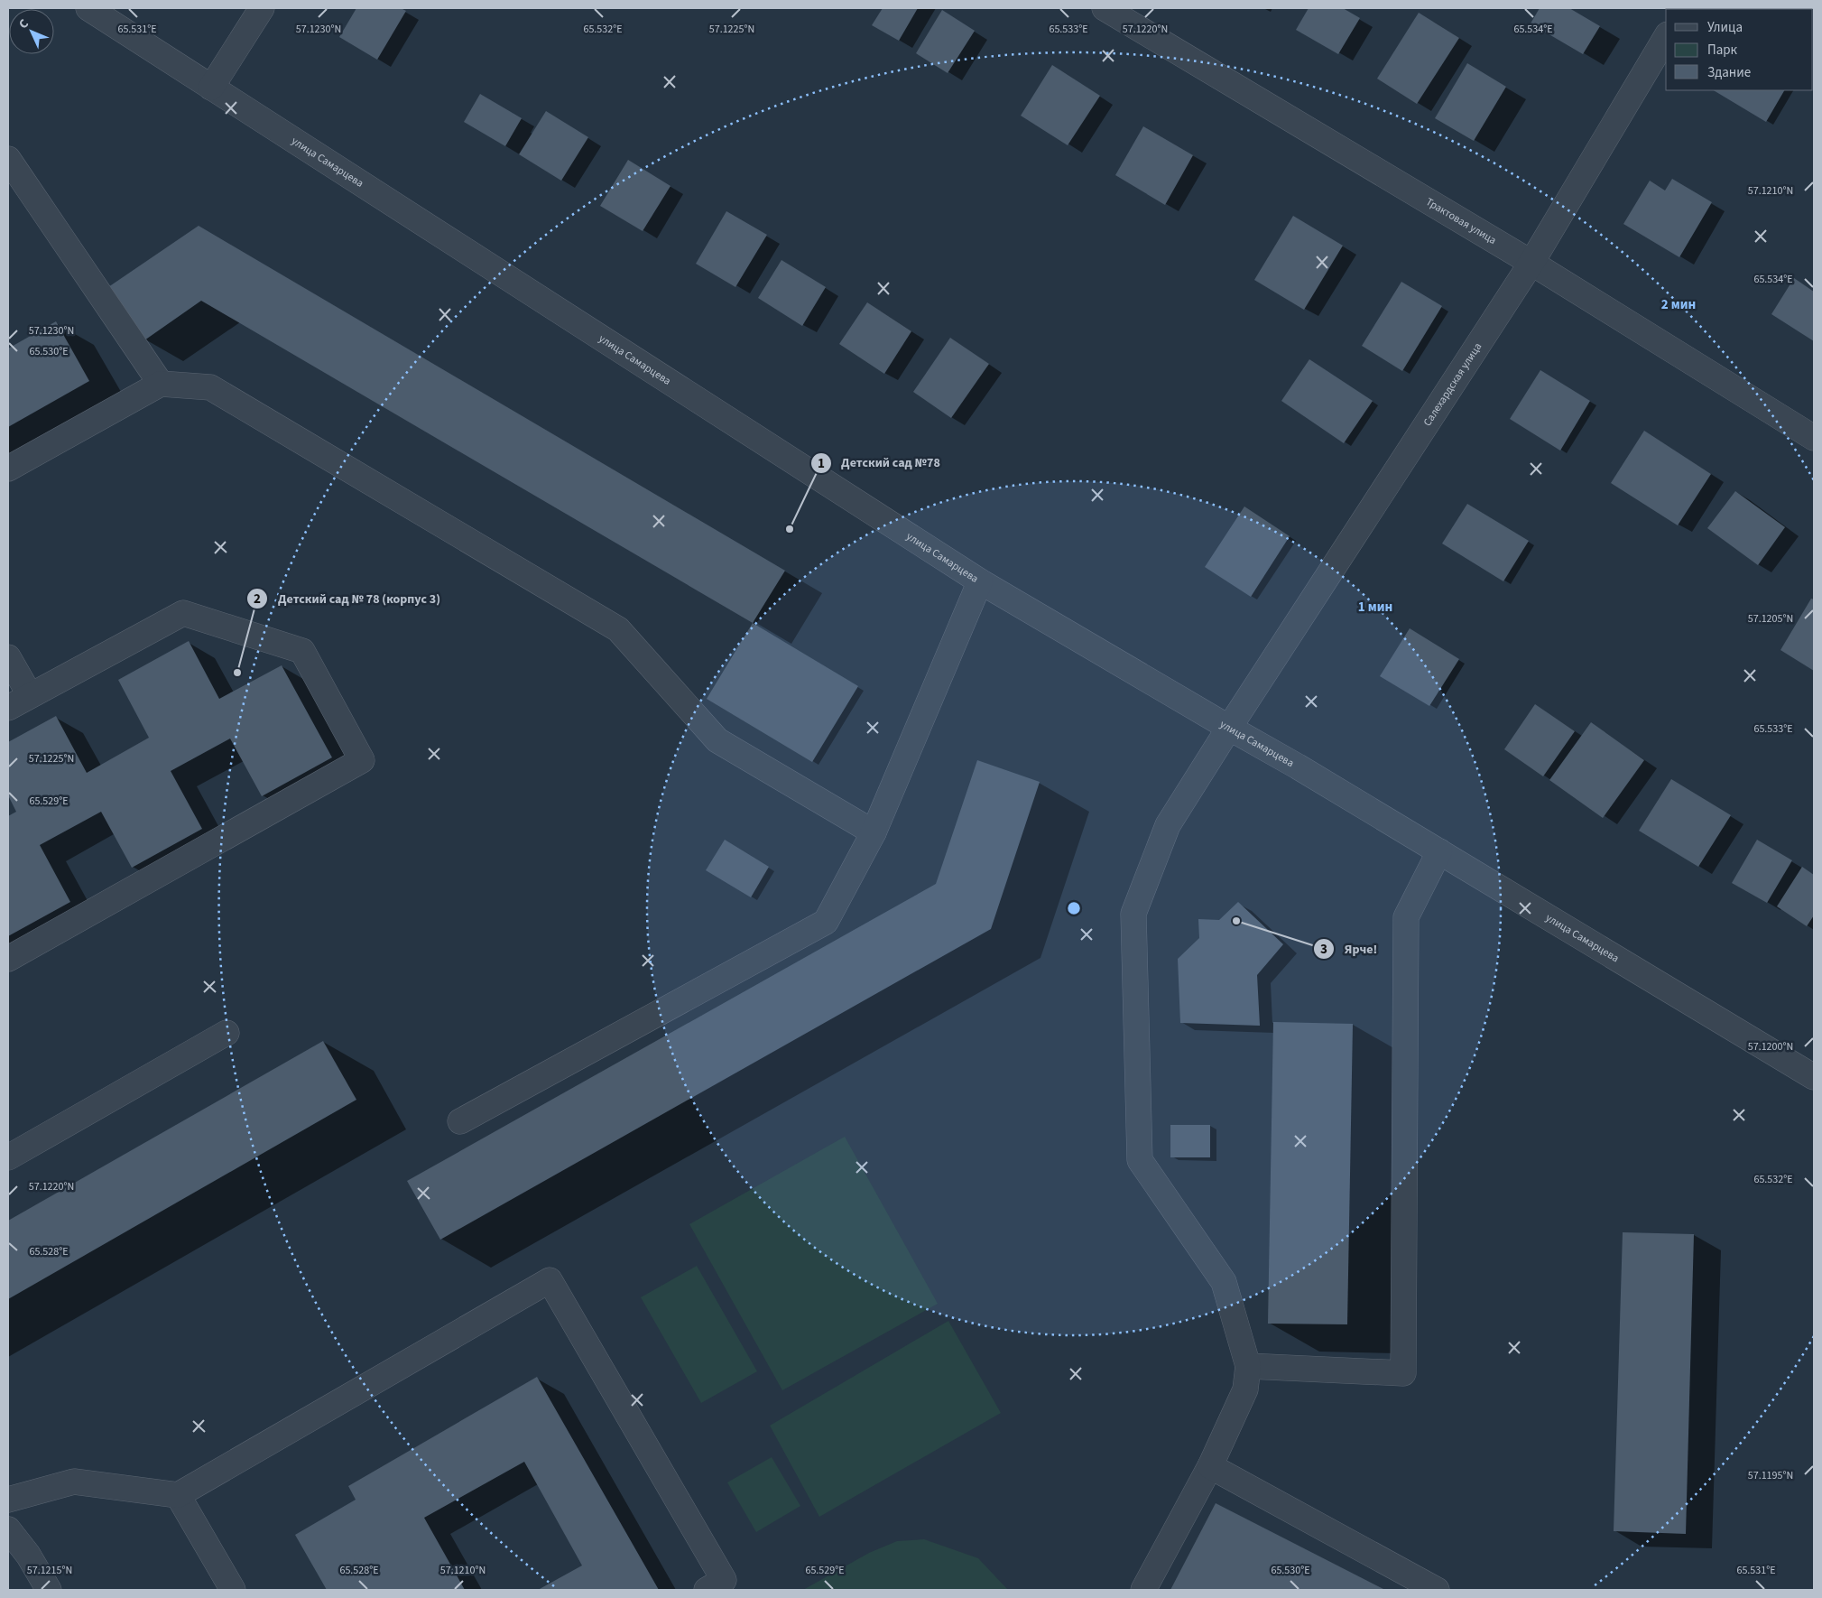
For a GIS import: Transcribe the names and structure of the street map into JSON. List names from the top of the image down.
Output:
{
  "streets": {
    "street": ["улица Самарцева", "Трактовая улица", "Салехардская улица"]
  },
  "crossings": [
    ["улица Самарцева", "Салехардская улица"],
    ["Трактовая улица", "Салехардская улица"]
  ],
  "places": ["Детский сад №78", "Детский сад № 78 (корпус 3)", "Ярче!"],
  "legend": ["Улица", "Парк", "Здание"],
  "north": "top left",
  "coordinates": [
    "65.531°E",
    "65.532°E",
    "65.533°E",
    "65.534°E",
    "57.1230°N",
    "57.1225°N",
    "57.1220°N",
    "57.1210°N",
    "65.530°E",
    "57.1205°N",
    "65.529°E",
    "57.1200°N",
    "65.528°E",
    "57.1195°N",
    "57.1215°N"
  ],
  "rings": ["2 мин", "1 мин"]
}
